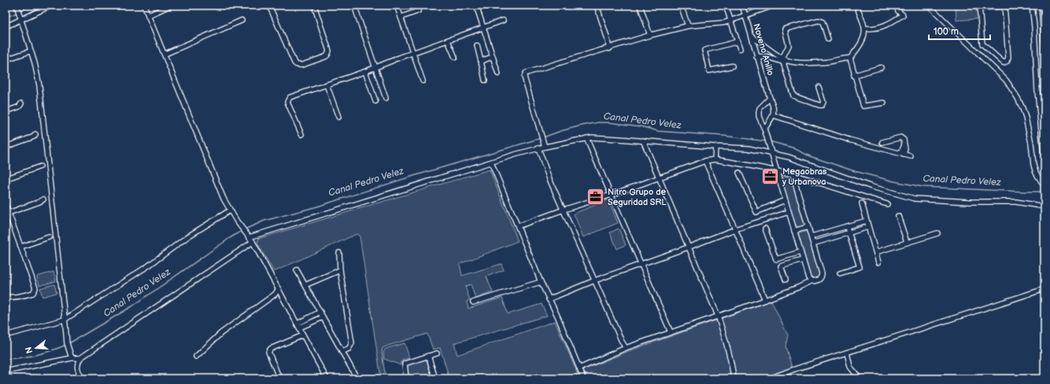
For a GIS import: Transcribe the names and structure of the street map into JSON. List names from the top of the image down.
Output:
{
  "streets": {
    "street": ["Noveno Anillo"]
  },
  "water": ["Canal Pedro Velez"],
  "places": {
    "office": ["Megaobras y Urbanova", "Nitro Grupo de Seguridad SRL"]
  },
  "scale_bar": "100 m",
  "north": "left"
}
